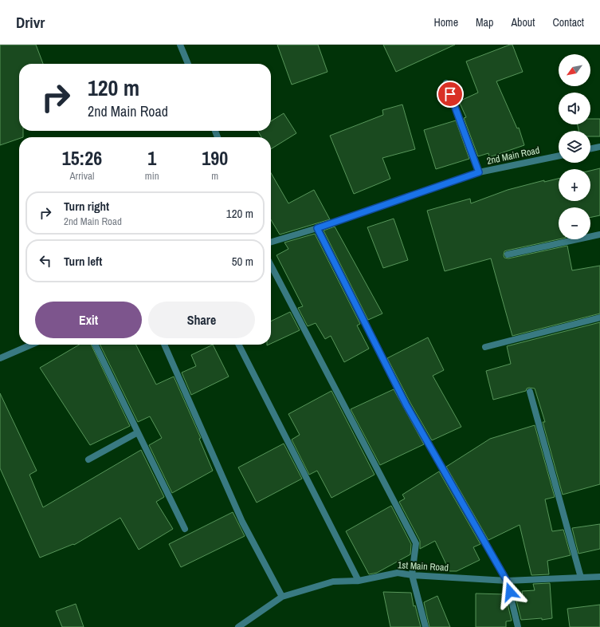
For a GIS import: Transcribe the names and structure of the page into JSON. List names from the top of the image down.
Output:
{
  "streets": {
    "street": ["2nd Main Road", "1st Main Road"]
  },
  "north": "bottom left",
  "page": {
    "header": "Drivr",
    "nav": [
      "Home",
      "Map",
      "About",
      "Contact"
    ],
    "map_buttons": ["+", "−"],
    "turn": ["120 m", "2nd Main Road"],
    "eta": [
      "15:26",
      "Arrival",
      "1",
      "min",
      "190",
      "m"
    ],
    "list": [
      {
        "name": "Turn right",
        "note": "2nd Main Road",
        "value": "120 m"
      },
      {
        "name": "Turn left",
        "value": "50 m"
      }
    ],
    "buttons": ["Exit", "Share"]
  }
}
